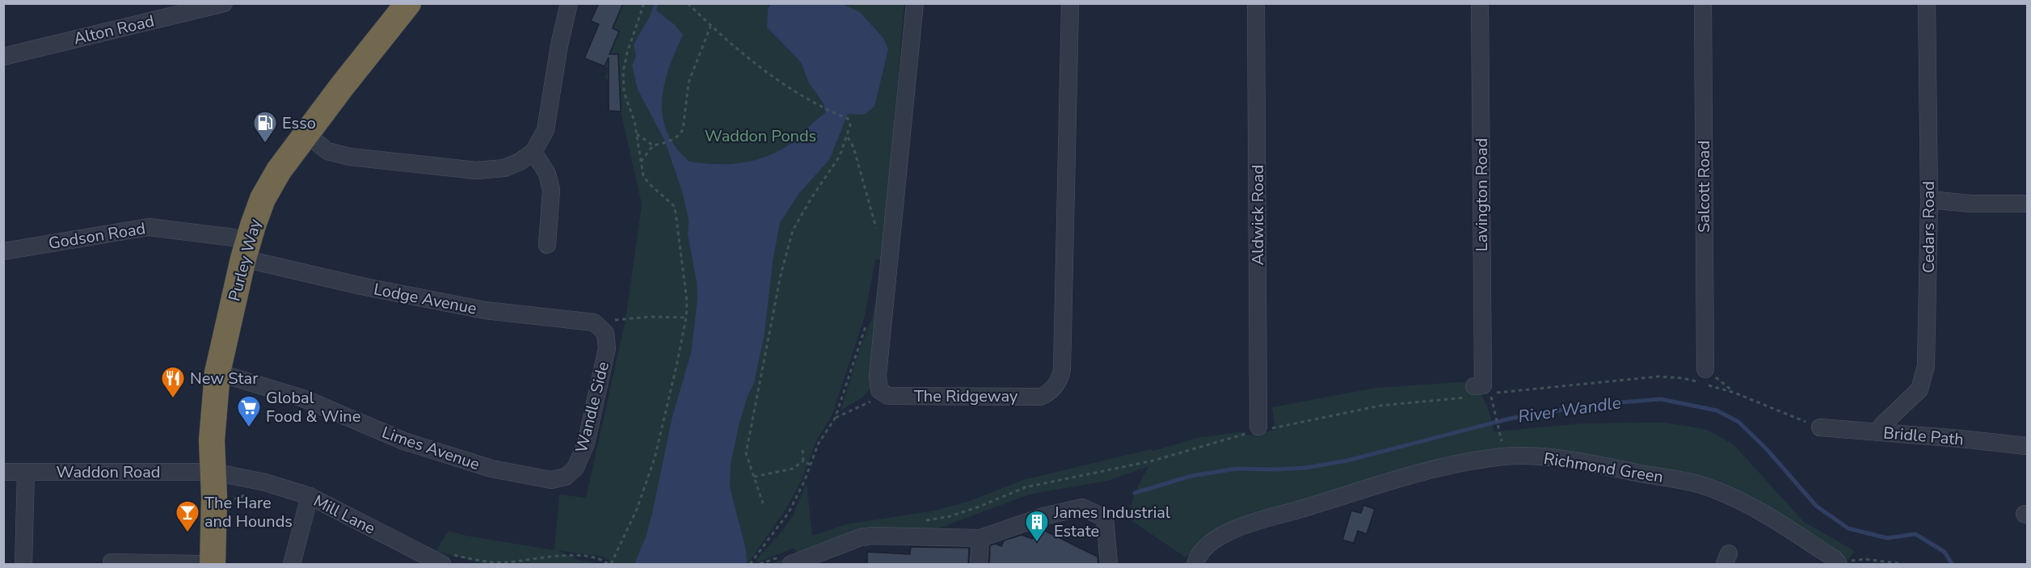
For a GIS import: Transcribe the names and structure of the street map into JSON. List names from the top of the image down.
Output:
{
  "streets": {
    "highway": ["Purley Way"],
    "street": [
      "Alton Road",
      "Salcott Road",
      "Lavington Road",
      "Aldwick Road",
      "Cedars Road",
      "Godson Road",
      "Lodge Avenue",
      "The Ridgeway",
      "Wandle Side",
      "Bridle Path",
      "Limes Avenue",
      "Richmond Green",
      "Waddon Road",
      "Mill Lane"
    ]
  },
  "crossings": [
    ["Cedars Road", "Bridle Path"],
    ["Godson Road", "Purley Way"],
    ["Godson Road", "Lodge Avenue"],
    ["Purley Way", "Lodge Avenue"],
    ["Purley Way", "Limes Avenue"],
    ["Purley Way", "Waddon Road"],
    ["Purley Way", "Mill Lane"],
    ["Lodge Avenue", "Wandle Side"],
    ["Wandle Side", "Limes Avenue"],
    ["Waddon Road", "Mill Lane"]
  ],
  "water": ["River Wandle"],
  "parks": ["Waddon Ponds"],
  "places": {
    "fuel station": ["Esso"],
    "restaurant": ["New Star"],
    "supermarket": ["Global Food & Wine"],
    "bar": ["The Hare and Hounds"],
    "building": ["James Industrial Estate"]
  }
}
